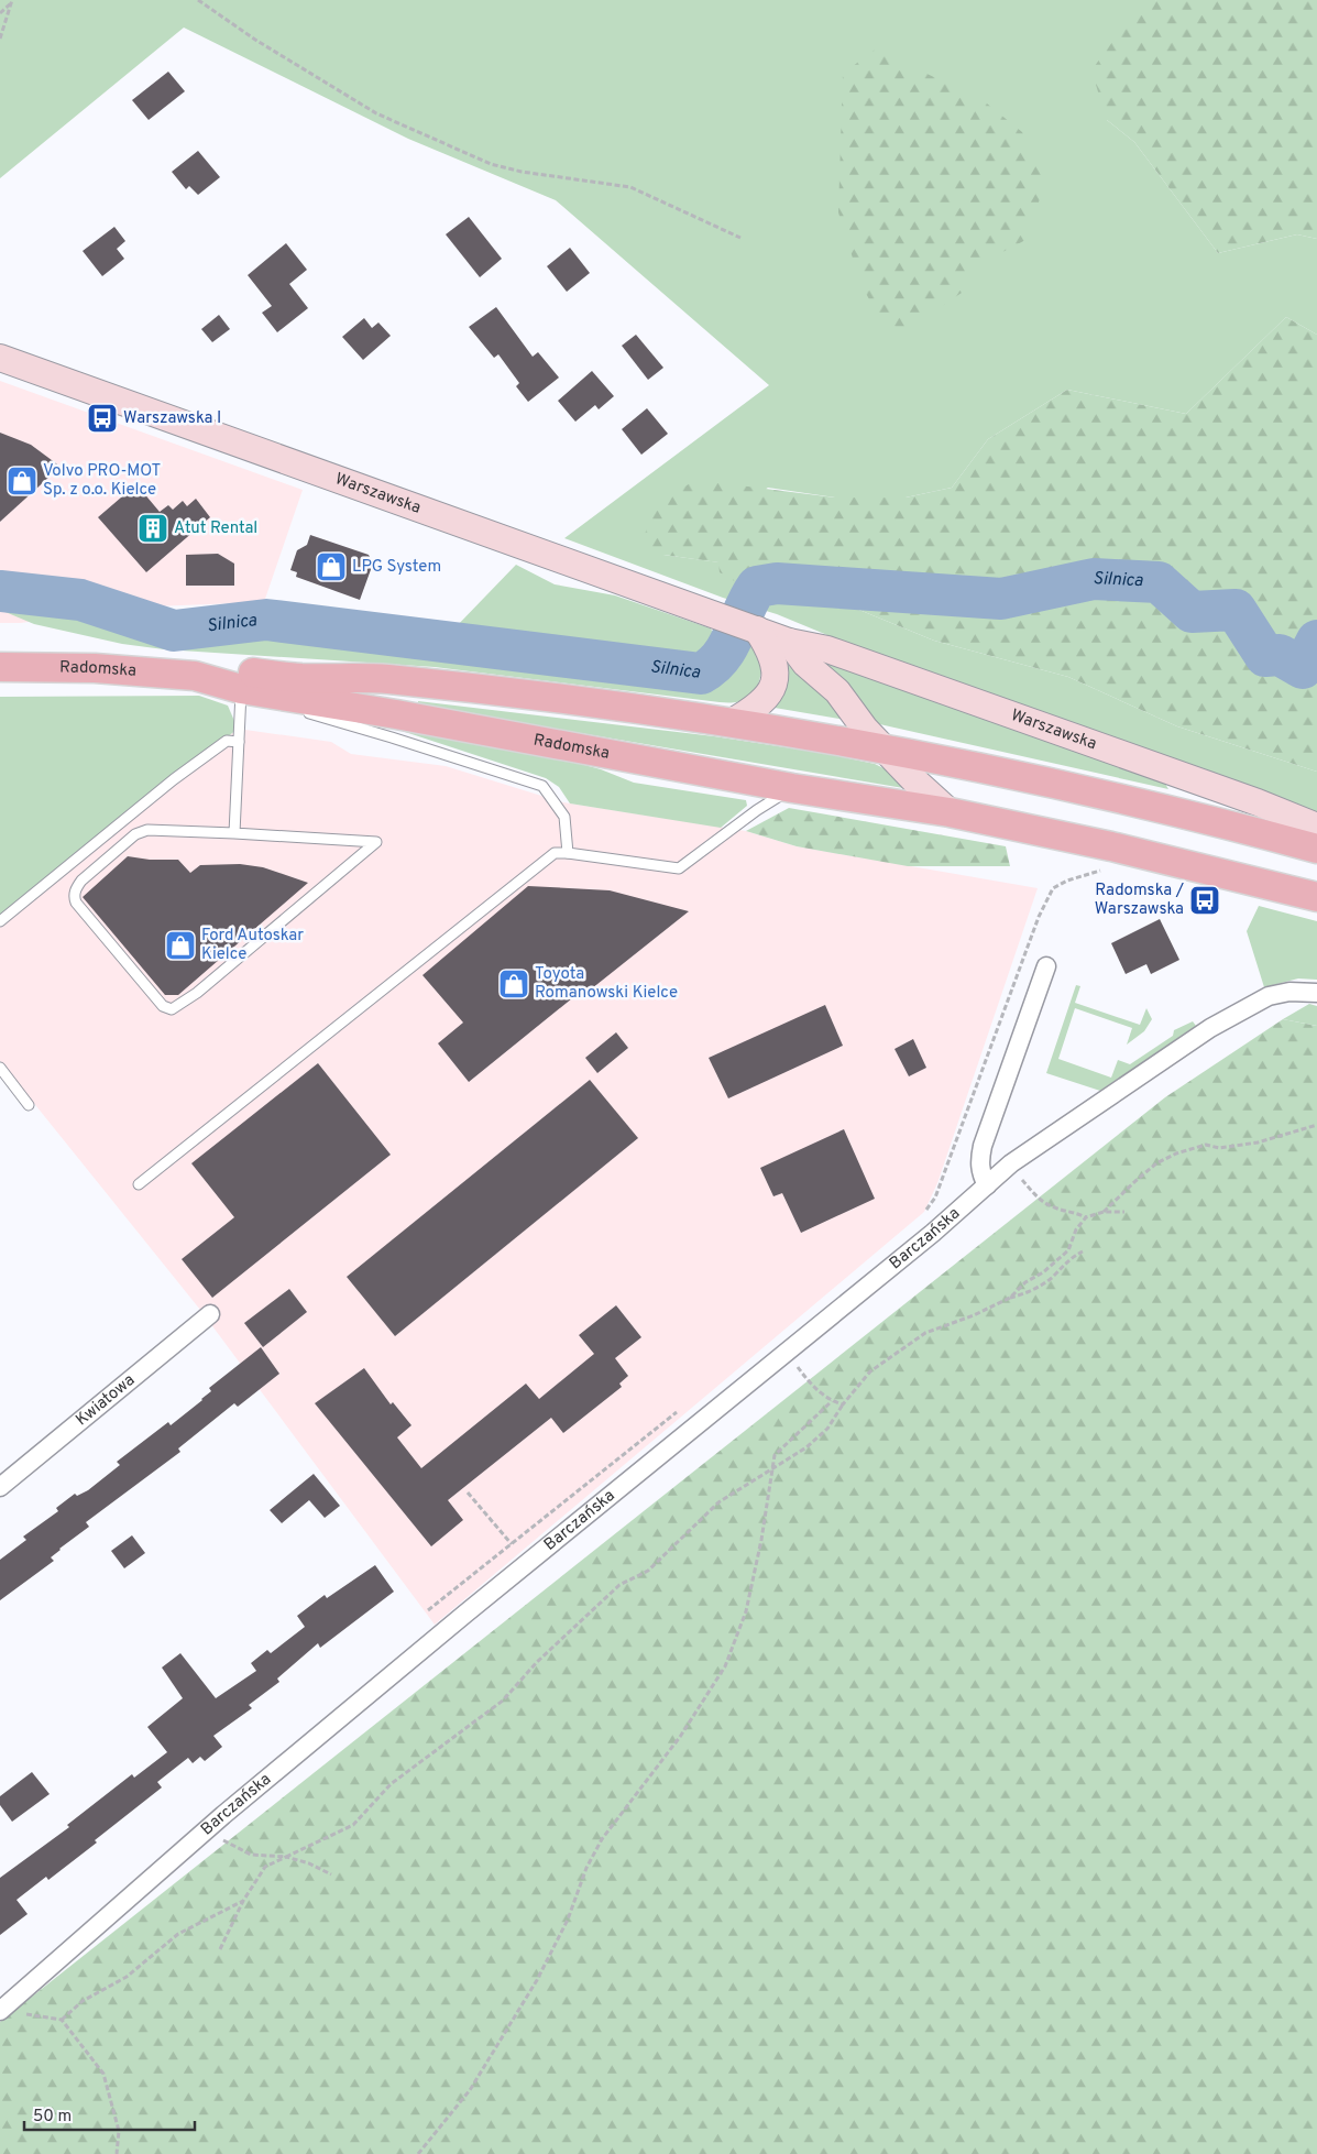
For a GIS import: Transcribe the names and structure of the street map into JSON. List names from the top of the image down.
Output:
{
  "streets": {
    "main road": ["Radomska"],
    "street": ["Warszawska", "Barczańska", "Kwiatowa"]
  },
  "water": ["Silnica"],
  "places": {
    "bus stop": ["Warszawska I", "Radomska / Warszawska"],
    "shop": [
      "Volvo PRO-MOT Sp. z o.o. Kielce",
      "LPG System",
      "Ford Autoskar Kielce",
      "Toyota Romanowski Kielce"
    ],
    "building": ["Atut Rental"]
  },
  "scale_bar": "50 m"
}
